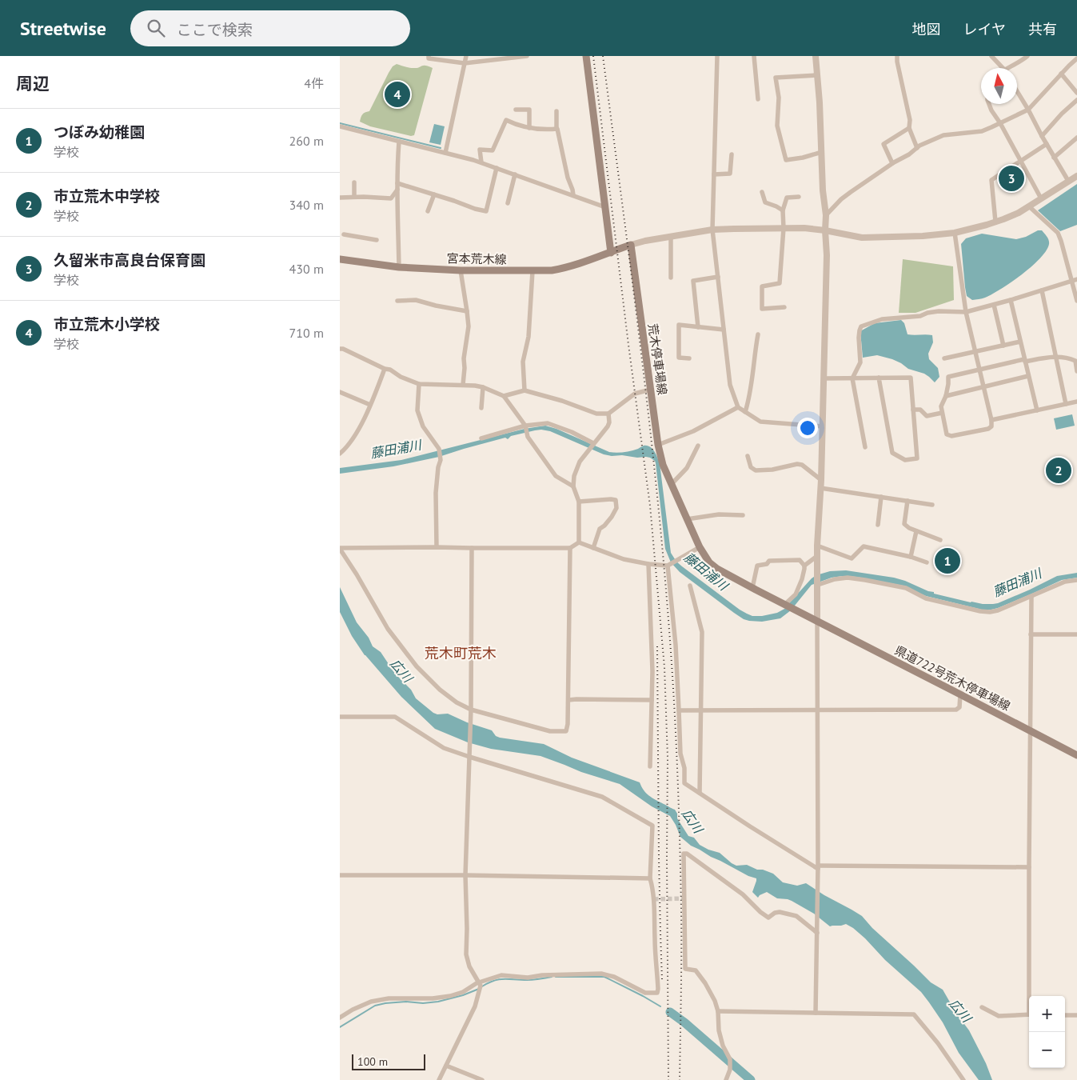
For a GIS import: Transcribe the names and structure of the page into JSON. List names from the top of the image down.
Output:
{
  "streets": {
    "main road": ["宮本荒木線", "荒木停車場線", "県道722号荒木停車場線"]
  },
  "crossings": [
    ["荒木停車場線", "県道722号荒木停車場線"]
  ],
  "districts": ["荒木町荒木"],
  "water": ["藤田浦川", "広川"],
  "scale_bar": "100 m",
  "north": "top",
  "page": {
    "header": "Streetwise",
    "search": "ここで検索",
    "nav": ["地図", "レイヤ", "共有"],
    "heading": ["周辺", "4件"],
    "pins": [
      "4",
      "3",
      "2",
      "1"
    ],
    "list": [
      {
        "mark": "1",
        "name": "つぼみ幼稚園",
        "note": "学校",
        "value": "260 m"
      },
      {
        "mark": "2",
        "name": "市立荒木中学校",
        "note": "学校",
        "value": "340 m"
      },
      {
        "mark": "3",
        "name": "久留米市高良台保育園",
        "note": "学校",
        "value": "430 m"
      },
      {
        "mark": "4",
        "name": "市立荒木小学校",
        "note": "学校",
        "value": "710 m"
      }
    ],
    "map_buttons": ["+", "−"],
    "scale": "100 m"
  }
}
